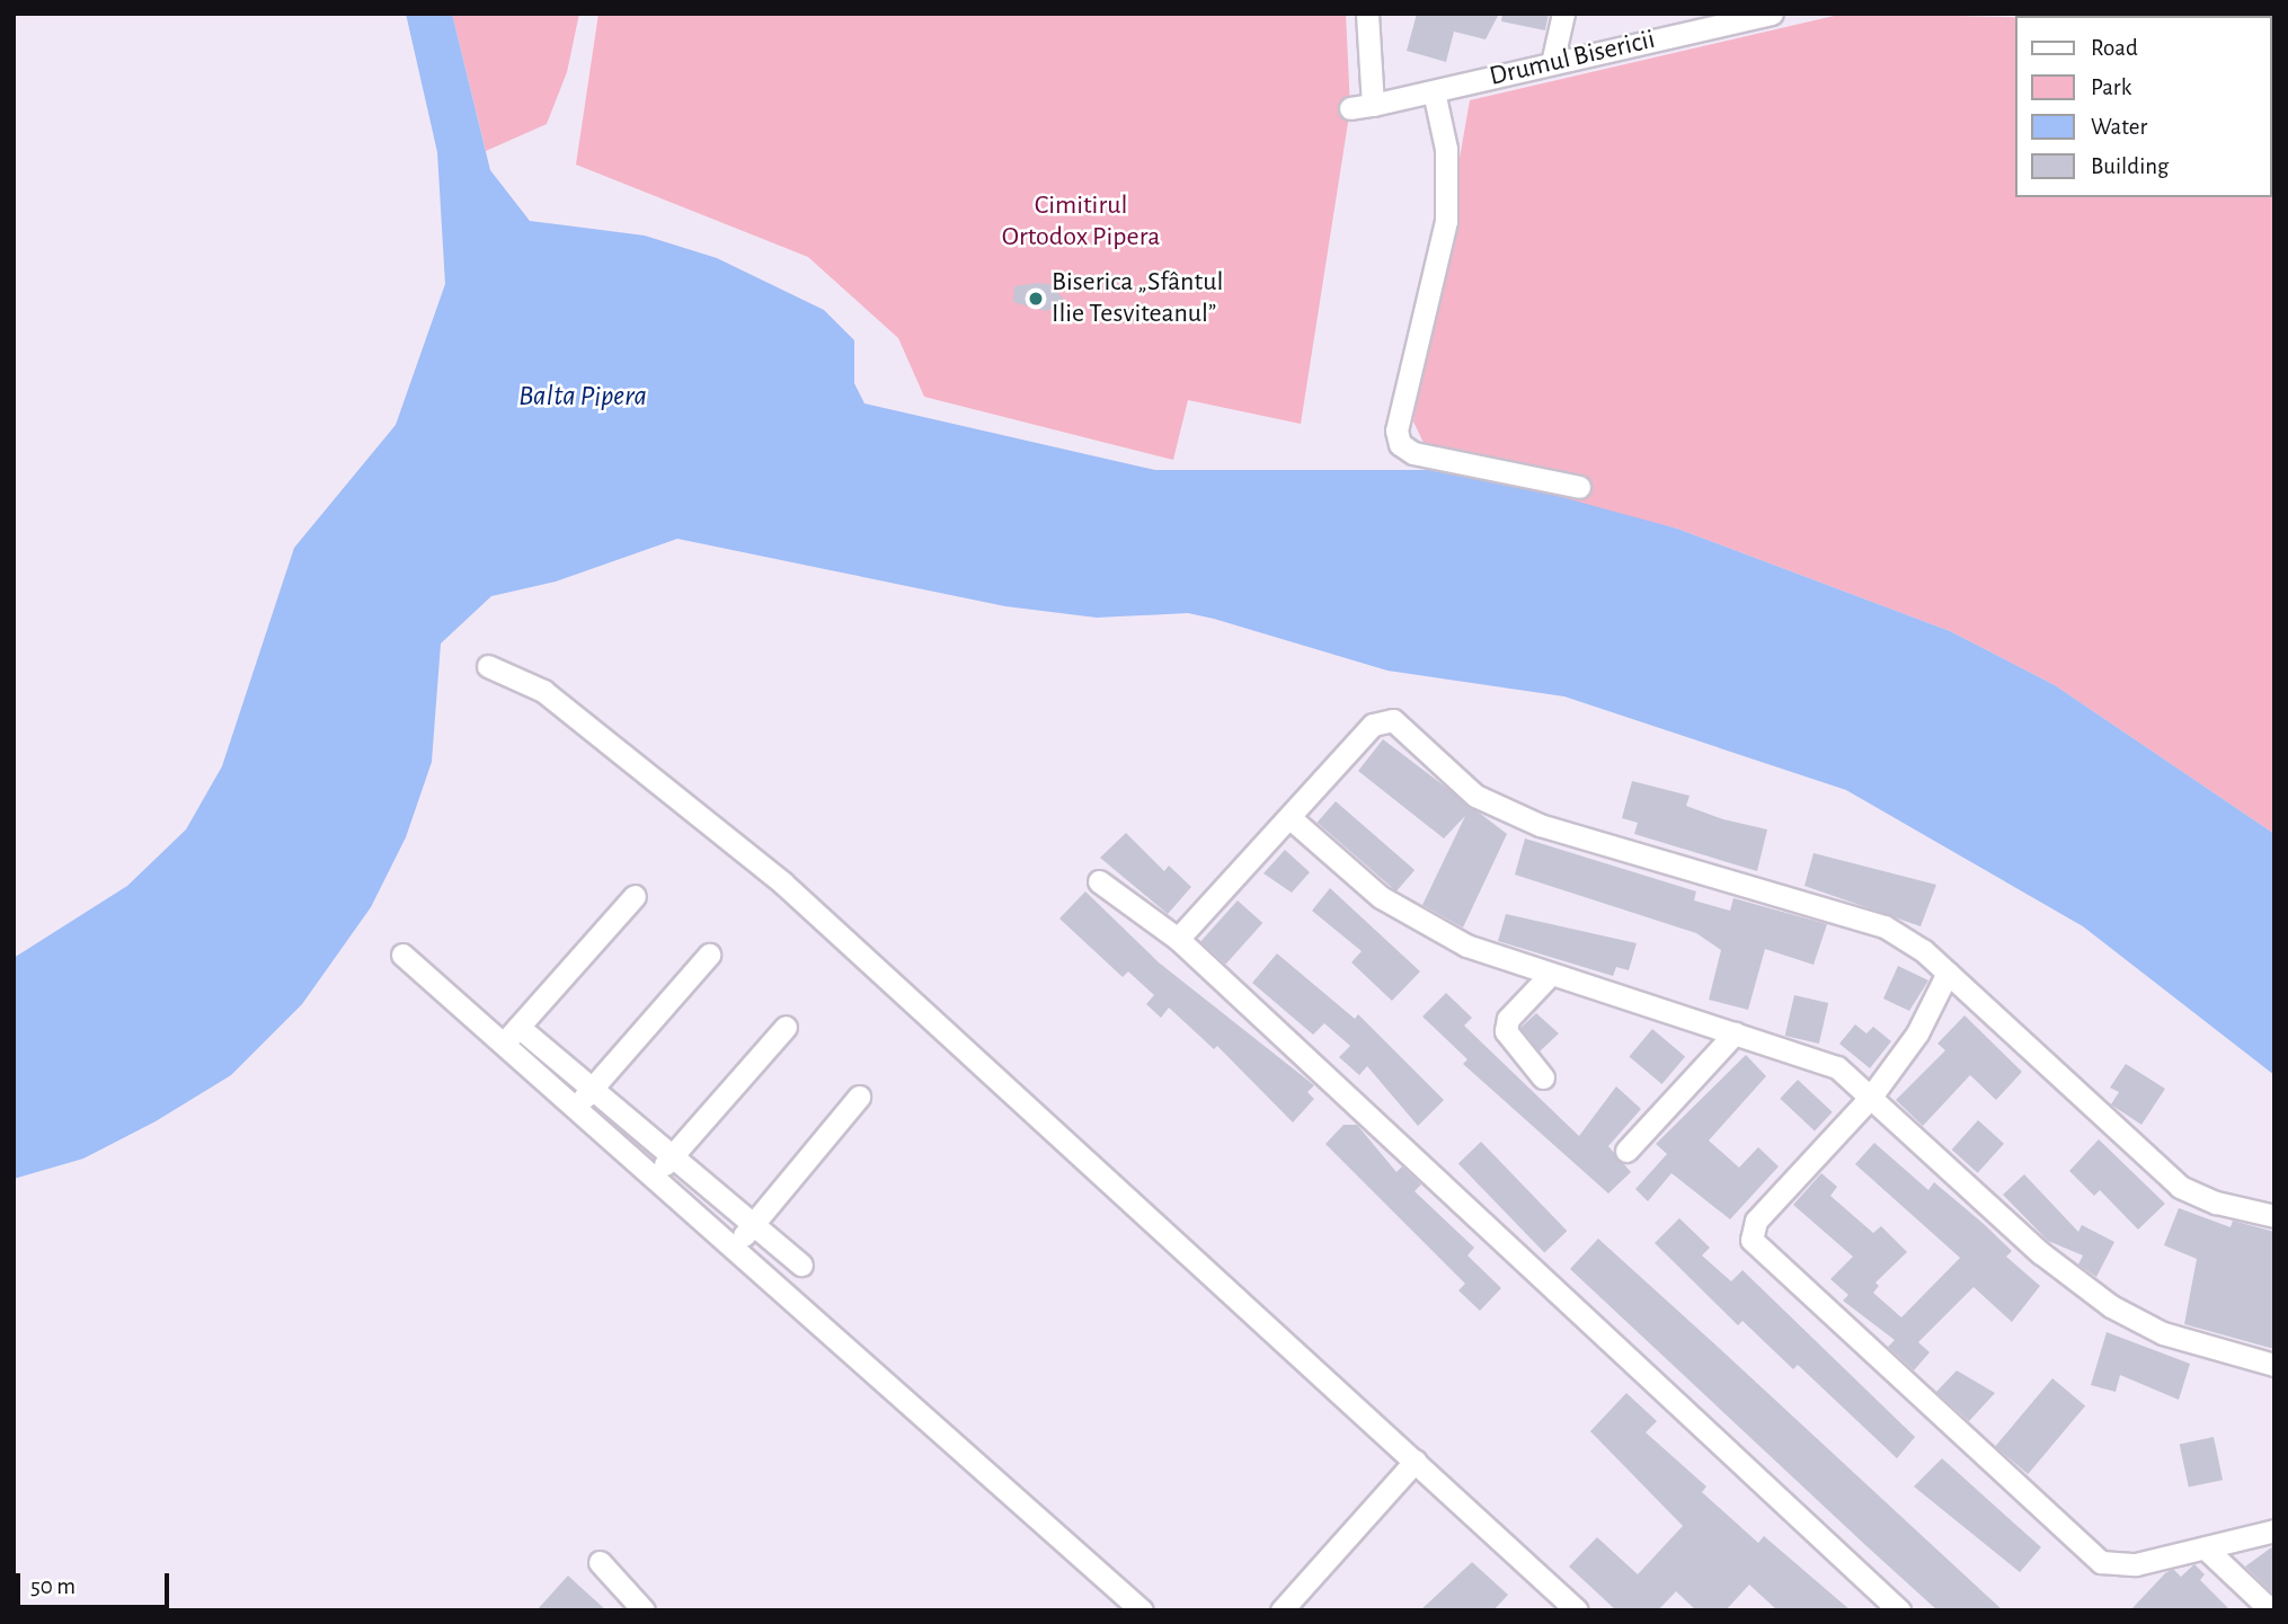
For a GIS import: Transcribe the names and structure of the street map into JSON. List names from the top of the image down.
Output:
{
  "streets": {
    "street": ["Drumul Bisericii"]
  },
  "water": ["Balta Pipera"],
  "parks": ["Cimitirul Ortodox Pipera"],
  "places": ["Biserica „Sfântul Ilie Tesviteanul”"],
  "legend": [
    "Road",
    "Park",
    "Water",
    "Building"
  ],
  "scale_bar": "50 m"
}
